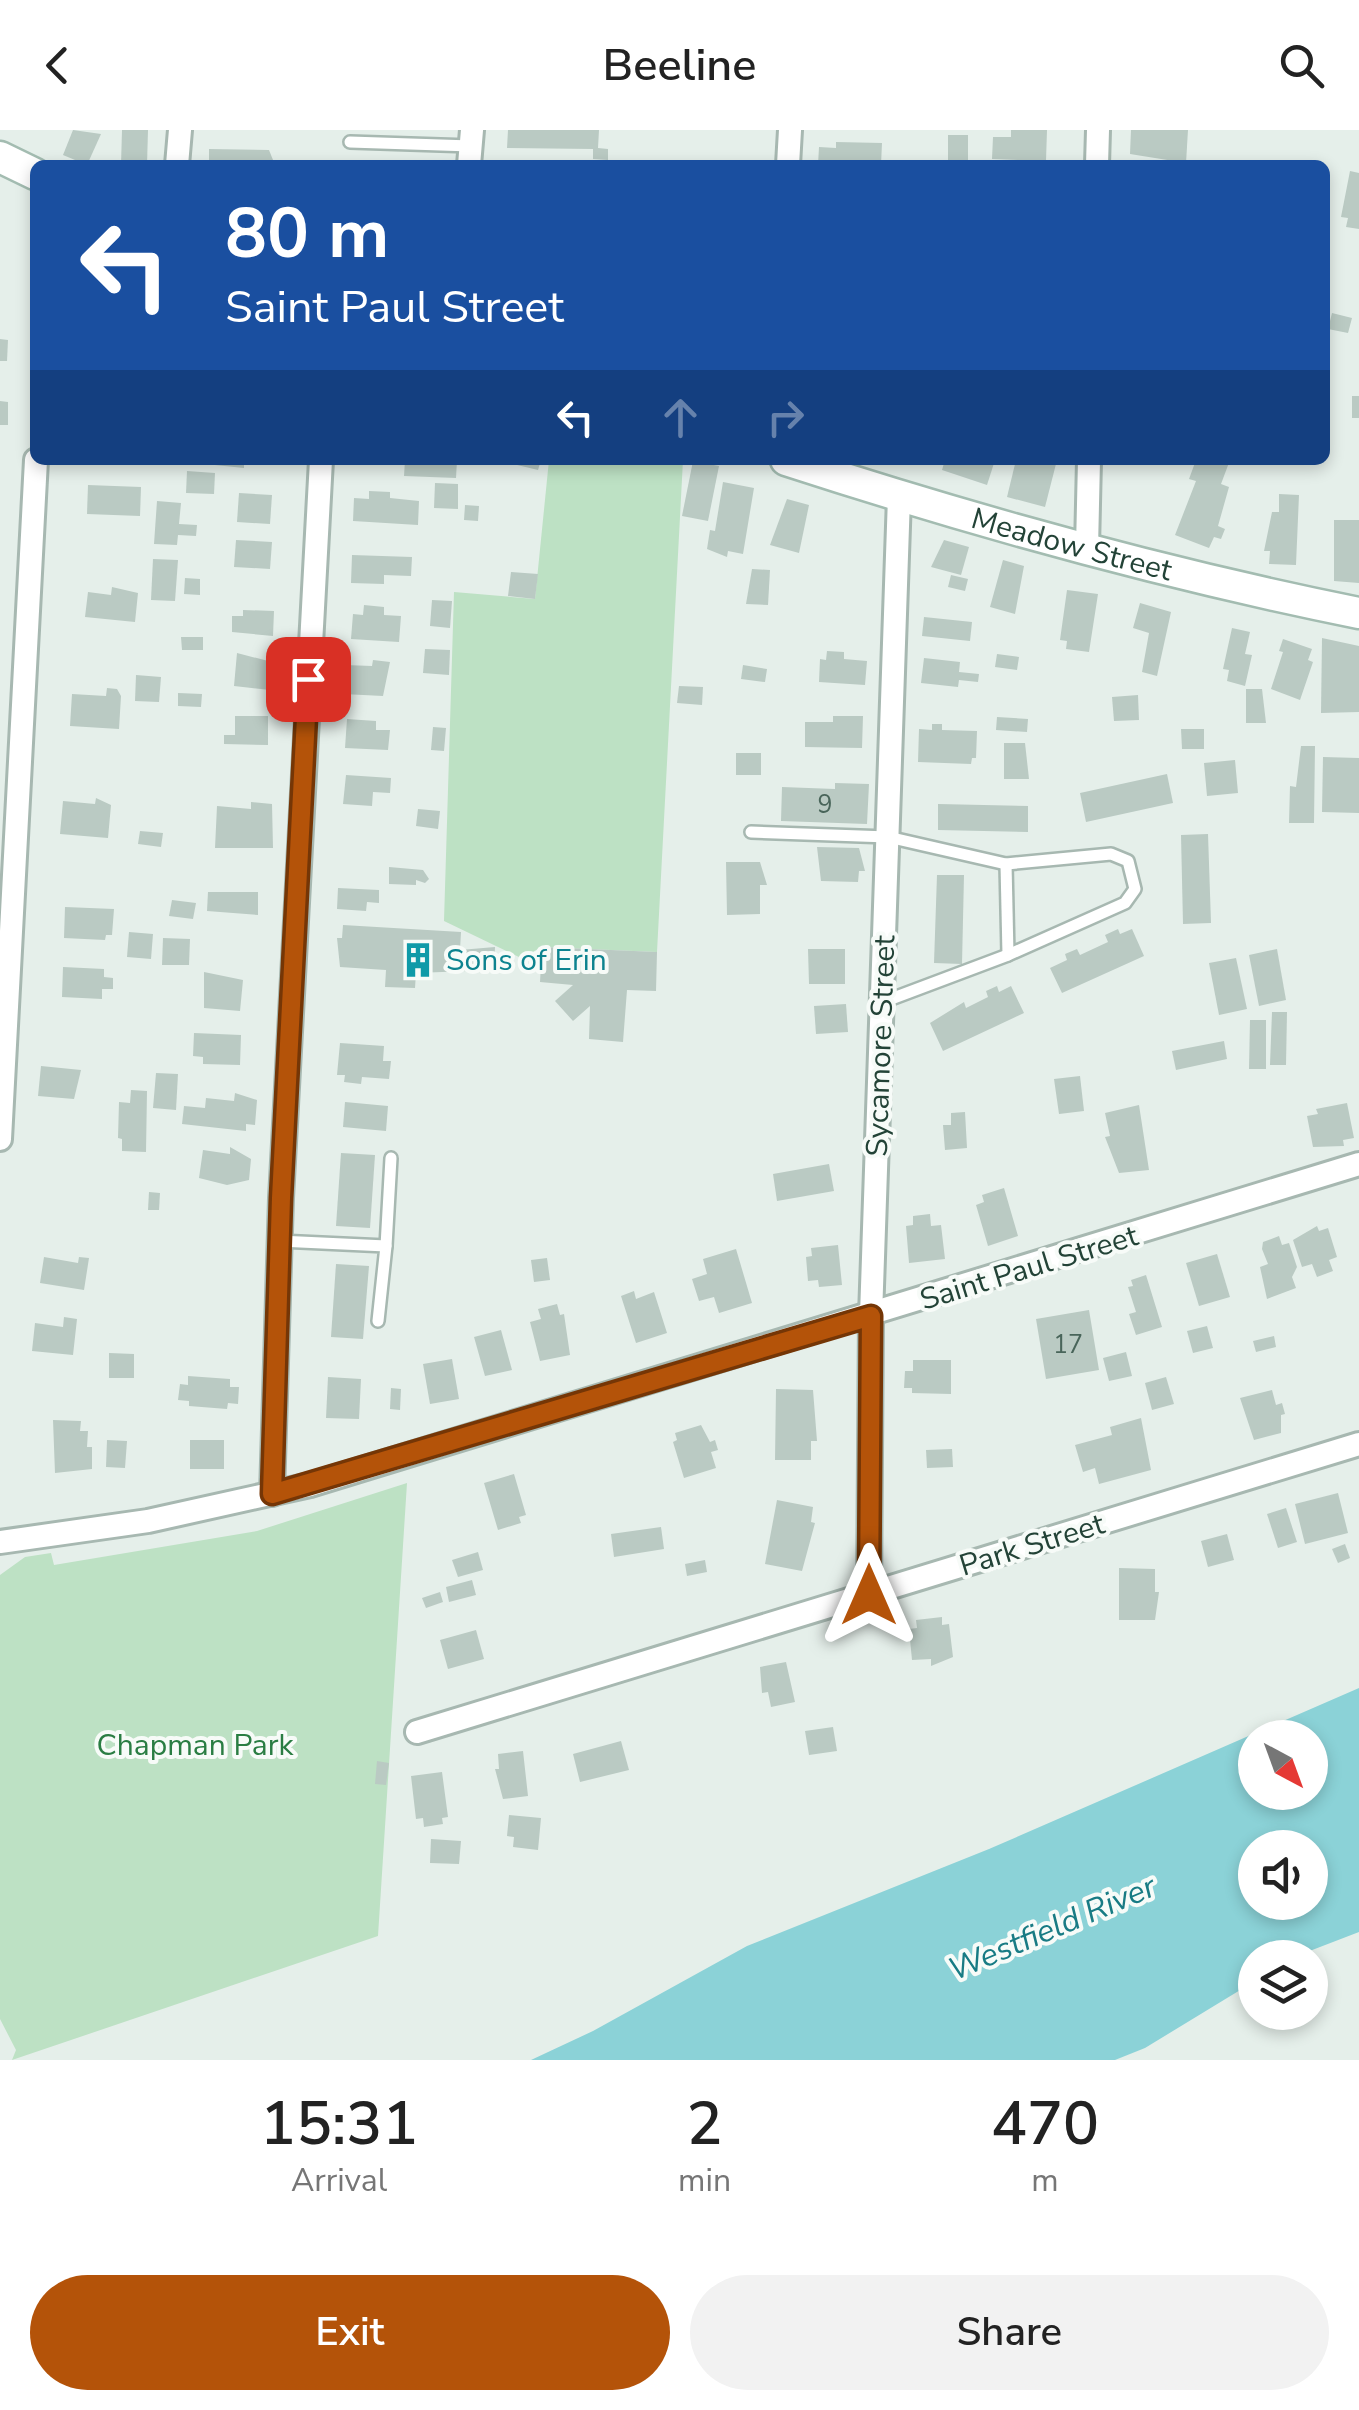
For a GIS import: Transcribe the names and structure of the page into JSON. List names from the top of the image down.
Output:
{
  "streets": {
    "street": [
      "Meadow Street",
      "Sycamore Street",
      "Saint Paul Street",
      "Park Street"
    ]
  },
  "crossings": [
    ["Meadow Street", "Sycamore Street"],
    ["Sycamore Street", "Saint Paul Street"],
    ["Sycamore Street", "Park Street"]
  ],
  "water": ["Westfield River"],
  "parks": ["Chapman Park"],
  "places": {
    "building": ["Sons of Erin"]
  },
  "house_numbers": ["9", "17"],
  "north": "bottom right",
  "page": {
    "header": "Beeline",
    "turn": ["80 m", "Saint Paul Street"],
    "eta": [
      "15:31",
      "Arrival",
      "2",
      "min",
      "470",
      "m"
    ],
    "buttons": ["Exit", "Share"]
  }
}
